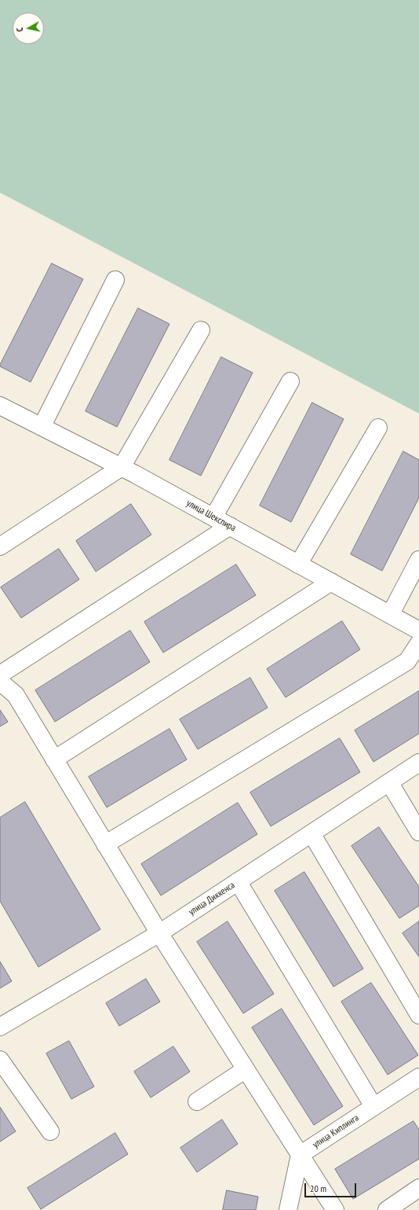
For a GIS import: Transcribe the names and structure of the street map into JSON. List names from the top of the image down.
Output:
{
  "streets": {
    "street": ["улица Шекспира", "улица Диккенса", "улица Киплинга"]
  },
  "scale_bar": "20 m",
  "north": "left"
}
